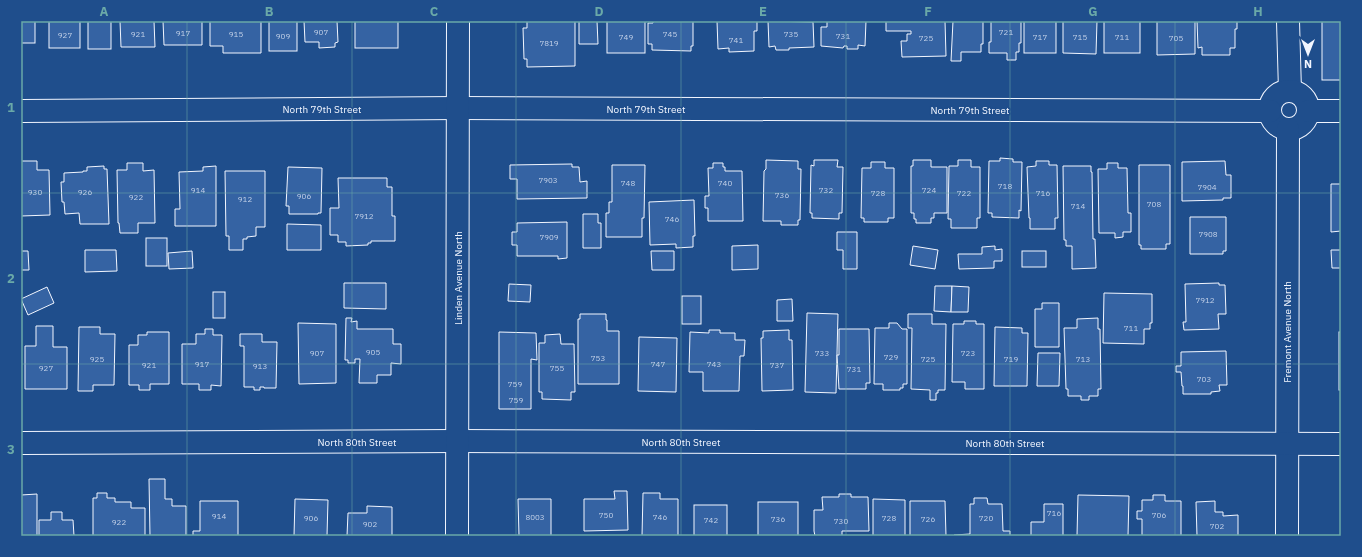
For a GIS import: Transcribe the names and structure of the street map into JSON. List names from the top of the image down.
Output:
{
  "streets": {
    "street": [
      "North 79th Street",
      "Linden Avenue North",
      "Fremont Avenue North",
      "North 80th Street"
    ]
  },
  "crossings": [
    ["North 79th Street", "Linden Avenue North"],
    ["North 79th Street", "Fremont Avenue North"],
    ["Linden Avenue North", "North 80th Street"],
    ["Fremont Avenue North", "North 80th Street"]
  ],
  "house_numbers": [
    "907",
    "721",
    "917",
    "921",
    "915",
    "745",
    "735",
    "927",
    "909",
    "731",
    "749",
    "717",
    "715",
    "711",
    "725",
    "705",
    "741",
    "7819",
    "7903",
    "748",
    "740",
    "718",
    "7904",
    "914",
    "732",
    "724",
    "930",
    "926",
    "728",
    "722",
    "716",
    "736",
    "906",
    "922",
    "912",
    "708",
    "714",
    "7912",
    "746",
    "7908",
    "7909",
    "7912",
    "711",
    "905",
    "907",
    "733",
    "723",
    "729",
    "753",
    "925",
    "725",
    "719",
    "713",
    "917",
    "747",
    "743",
    "921",
    "737",
    "913",
    "927",
    "755",
    "731",
    "703",
    "759",
    "759",
    "716",
    "750",
    "706",
    "914",
    "8003",
    "746",
    "906",
    "728",
    "720",
    "736",
    "726",
    "742",
    "730",
    "922",
    "902",
    "702"
  ],
  "north": "bottom",
  "grid": {
    "columns": [
      "A",
      "B",
      "C",
      "D",
      "E",
      "F",
      "G",
      "H"
    ],
    "rows": ["1", "2", "3"]
  }
}
